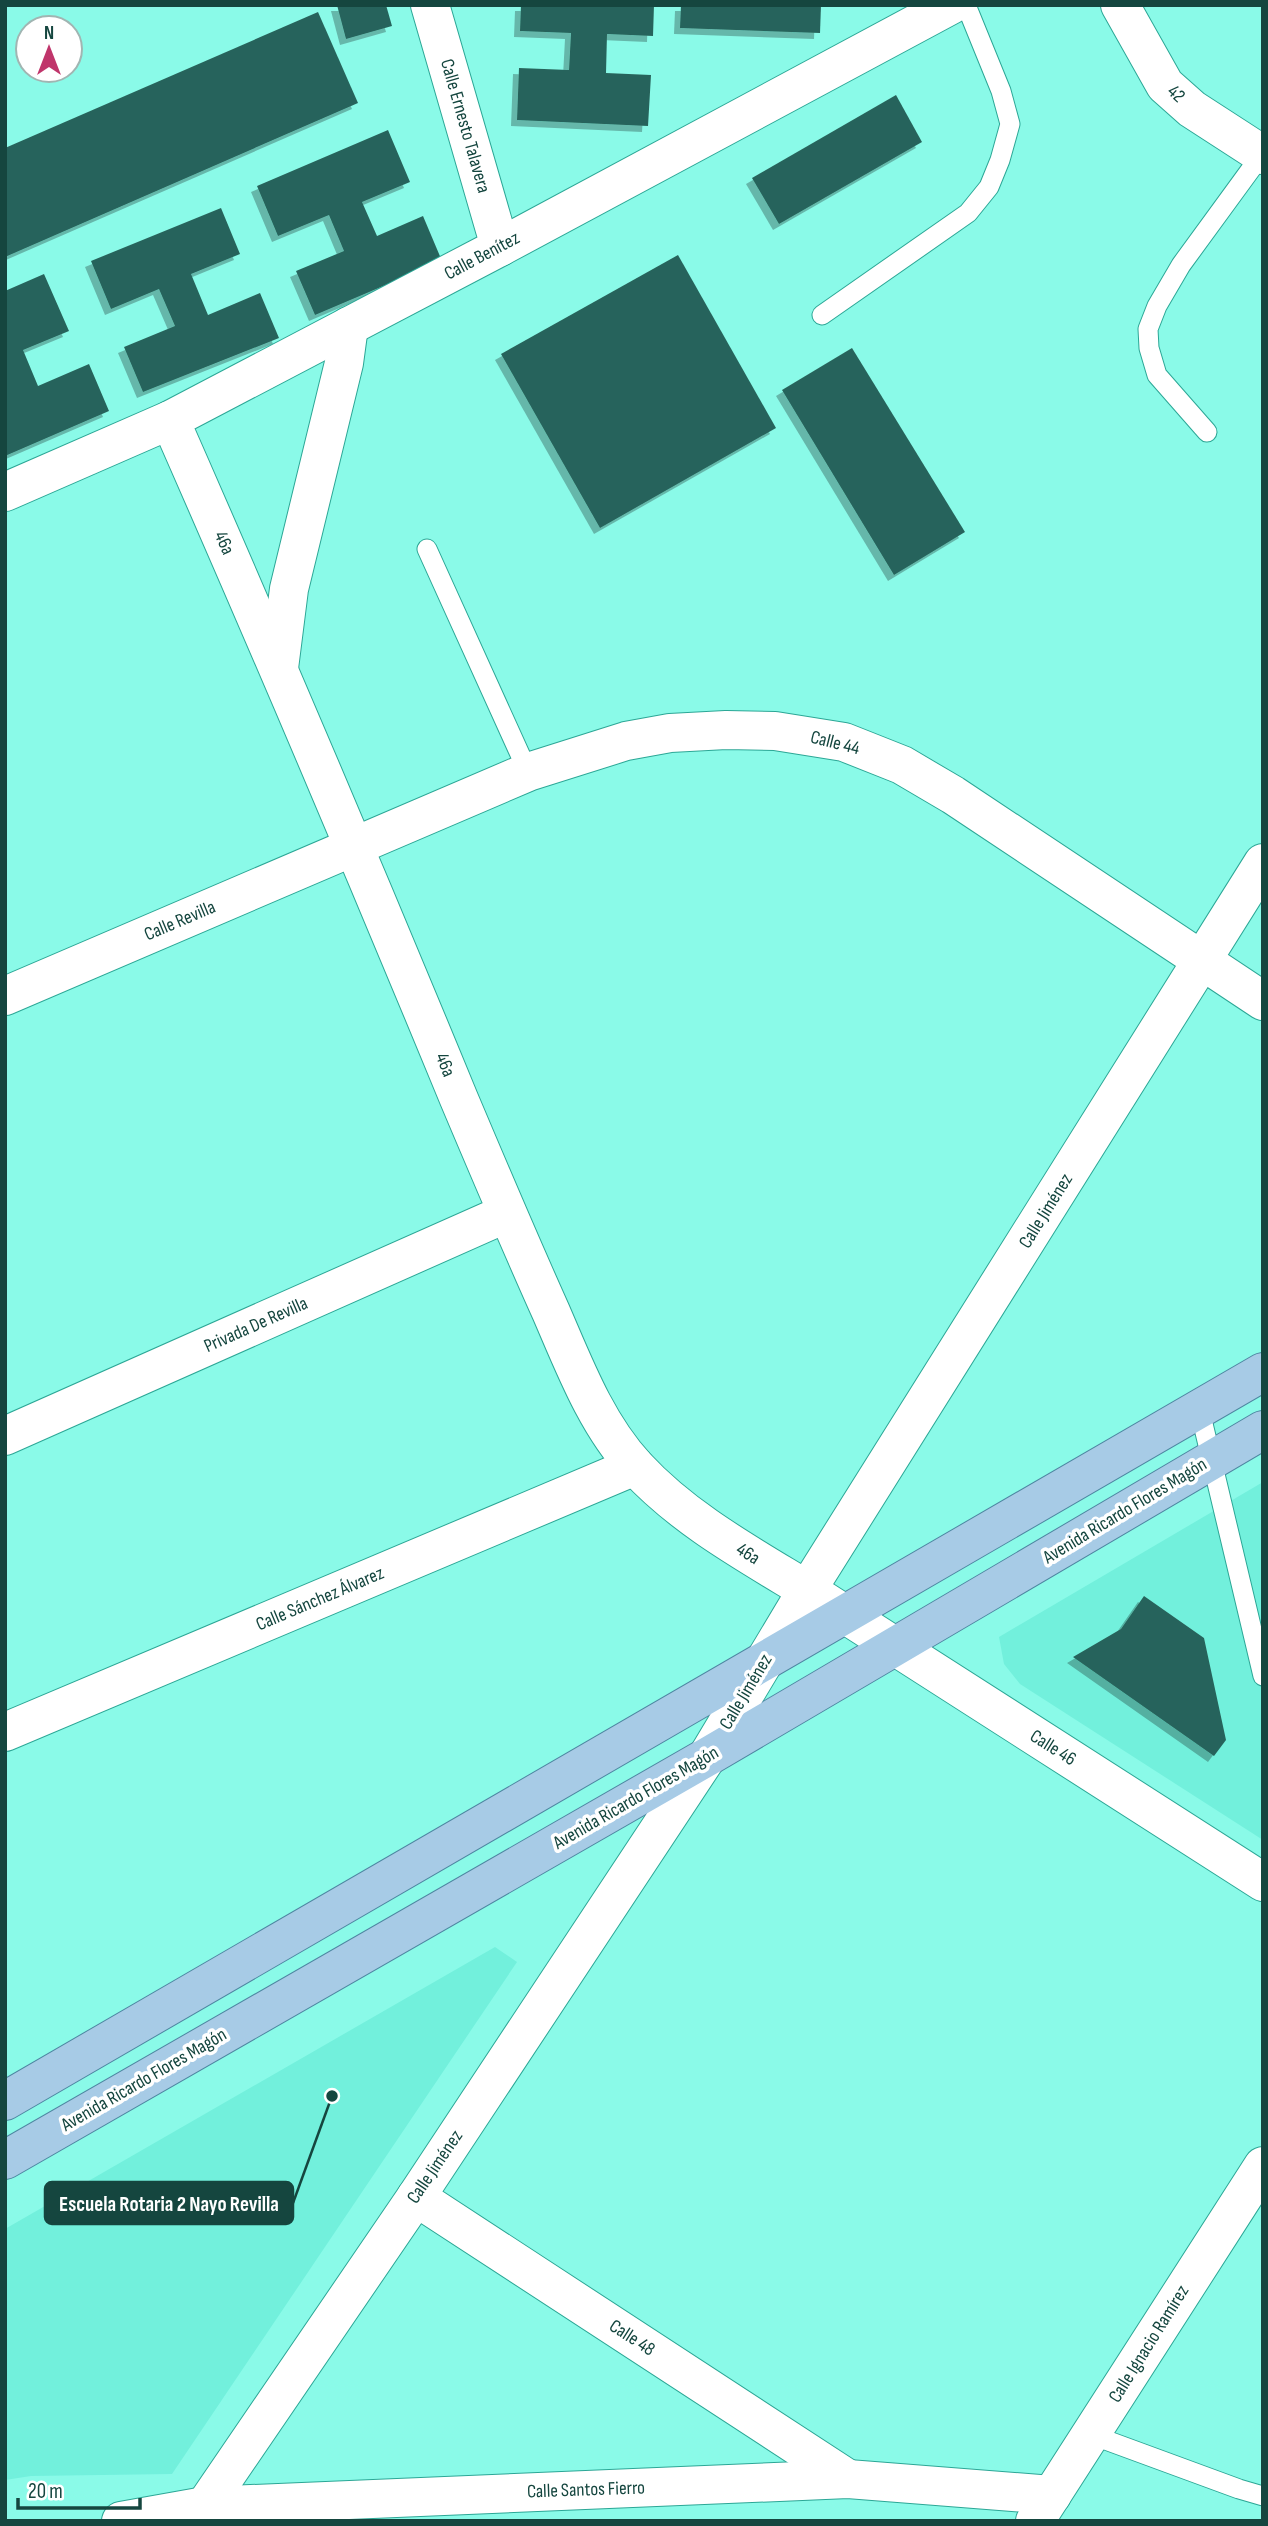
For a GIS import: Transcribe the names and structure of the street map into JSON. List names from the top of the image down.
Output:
{
  "streets": {
    "main road": ["Avenida Ricardo Flores Magón"],
    "street": [
      "42",
      "Calle Ernesto Talavera",
      "Calle Benítez",
      "46a",
      "Calle 44",
      "Calle Revilla",
      "Calle Jiménez",
      "Privada De Revilla",
      "Calle Sánchez Álvarez",
      "Calle 46",
      "Calle 48",
      "Calle Ignacio Ramírez",
      "Calle Santos Fierro"
    ]
  },
  "crossings": [
    ["Calle Ernesto Talavera", "Calle Benítez"],
    ["Calle Benítez", "46a"],
    ["46a", "Calle 44"],
    ["46a", "Calle Revilla"],
    ["46a", "Calle Jiménez"],
    ["46a", "Privada De Revilla"],
    ["46a", "Calle Sánchez Álvarez"],
    ["46a", "Calle 46"],
    ["Calle 44", "Calle Revilla"],
    ["Calle 44", "Calle Jiménez"],
    ["Calle Jiménez", "Avenida Ricardo Flores Magón"],
    ["Calle Jiménez", "Calle 48"],
    ["Calle Jiménez", "Calle Santos Fierro"],
    ["Avenida Ricardo Flores Magón", "Calle 46"],
    ["Calle 48", "Calle Santos Fierro"],
    ["Calle Ignacio Ramírez", "Calle Santos Fierro"]
  ],
  "places": ["Escuela Rotaria 2 Nayo Revilla"],
  "scale_bar": "20 m",
  "north": "top"
}
